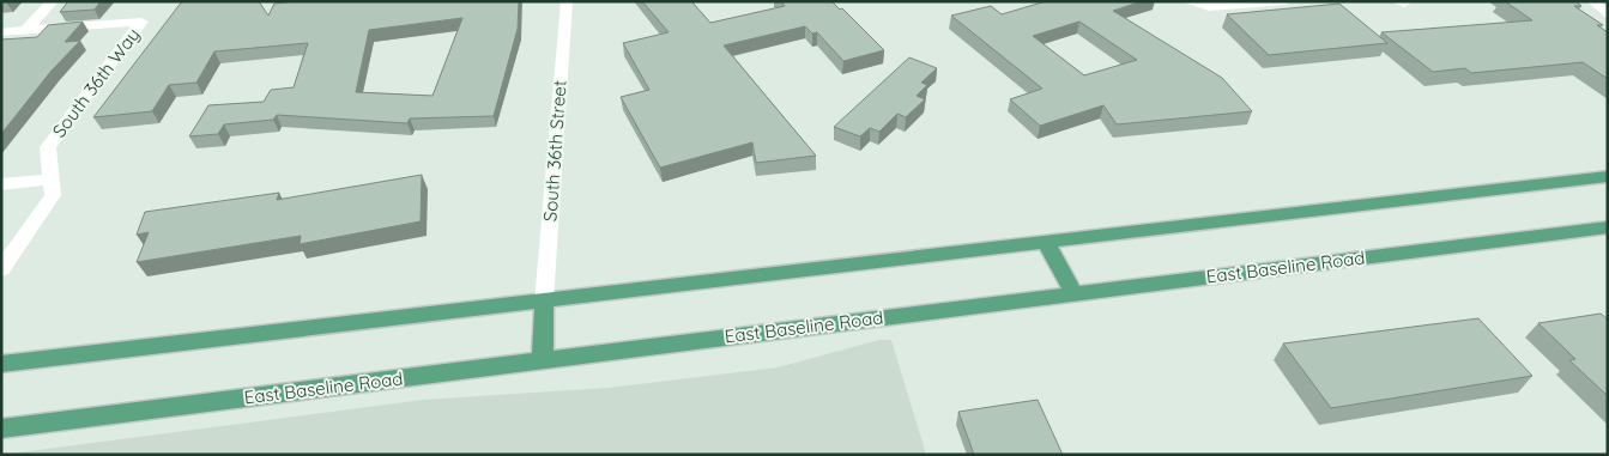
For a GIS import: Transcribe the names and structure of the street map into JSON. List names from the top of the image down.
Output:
{
  "streets": {
    "main road": ["East Baseline Road"],
    "street": ["South 36th Way", "South 36th Street"]
  }
}
